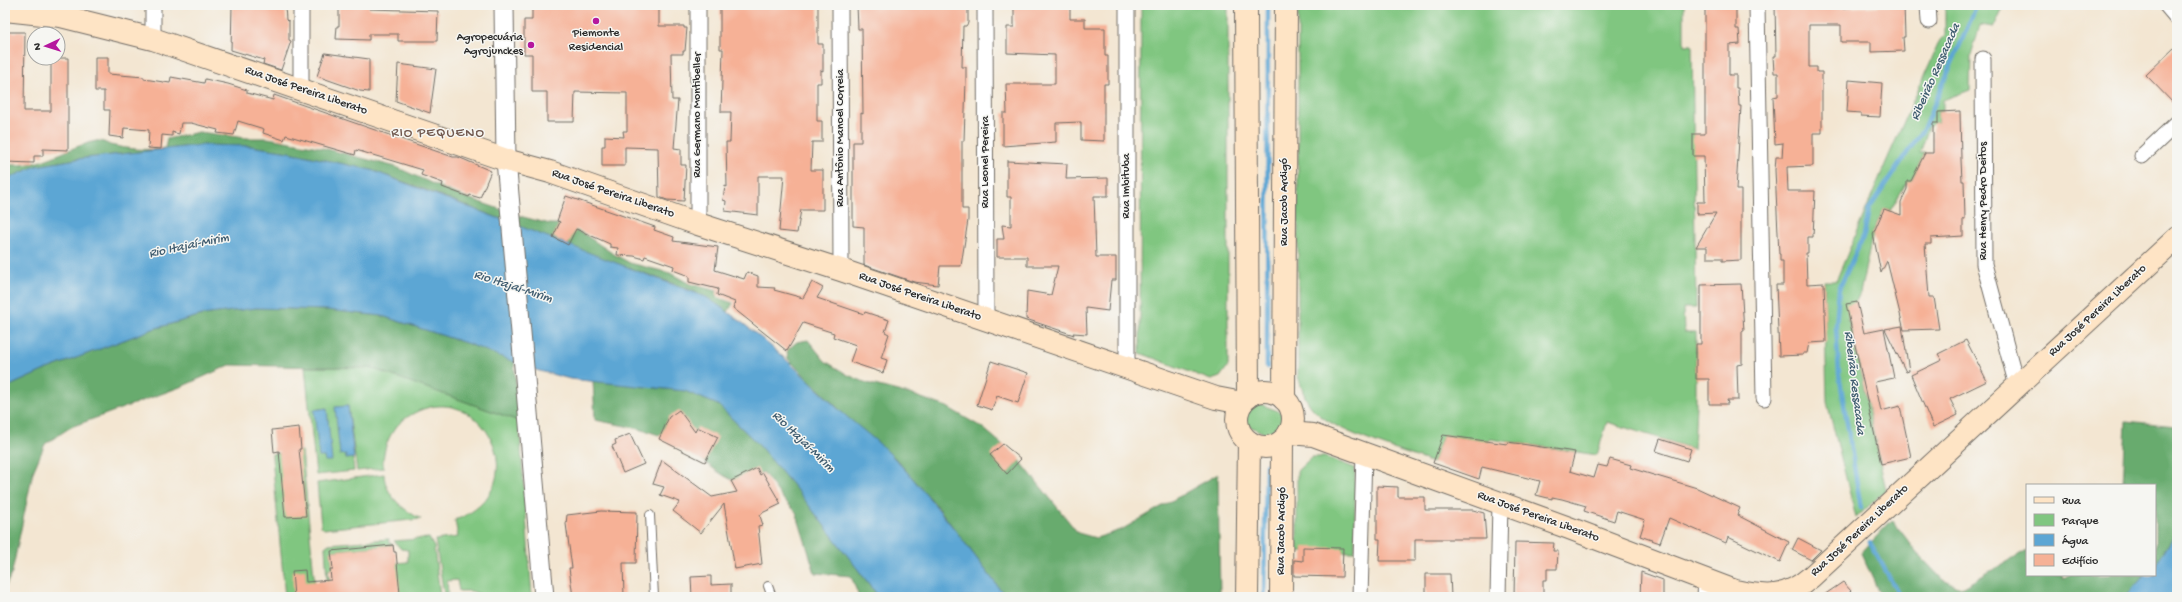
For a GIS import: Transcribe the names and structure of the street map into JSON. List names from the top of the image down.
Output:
{
  "streets": {
    "main road": ["Rua José Pereira Liberato", "Rua Jacob Ardigó"],
    "street": [
      "Rua Germano Montibeller",
      "Rua Antônio Manoel Correia",
      "Rua Leonel Pereira",
      "Rua Imbituba",
      "Rua Henry Pedro Deitos"
    ]
  },
  "crossings": [
    ["Rua José Pereira Liberato", "Rua Germano Montibeller"],
    ["Rua José Pereira Liberato", "Rua Antônio Manoel Correia"],
    ["Rua José Pereira Liberato", "Rua Leonel Pereira"],
    ["Rua José Pereira Liberato", "Rua Imbituba"],
    ["Rua José Pereira Liberato", "Rua Henry Pedro Deitos"],
    ["Rua José Pereira Liberato", "Rua Jacob Ardigó"]
  ],
  "districts": ["RIO PEQUENO"],
  "water": ["Ribeirão Ressacada", "Rio Itajaí-Mirim"],
  "places": ["Piemonte Residencial", "Agropecuária Agrojunckes"],
  "legend": [
    "Rua",
    "Parque",
    "Água",
    "Edifício"
  ],
  "north": "left"
}
